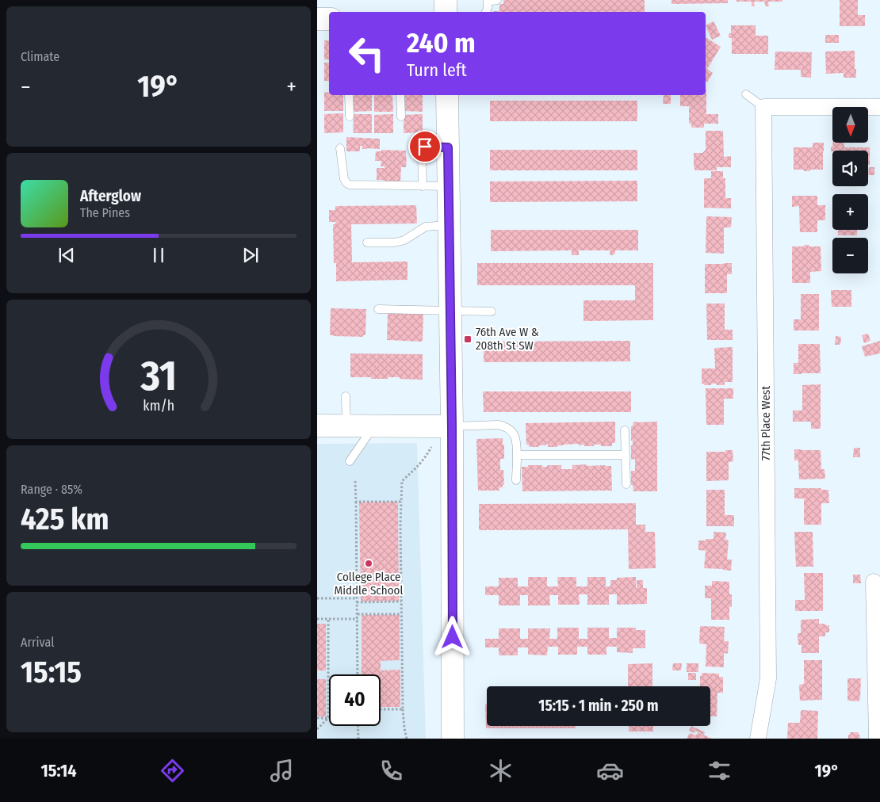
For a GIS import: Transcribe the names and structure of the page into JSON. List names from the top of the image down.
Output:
{
  "streets": {
    "street": ["77th Place West"]
  },
  "places": {
    "transit": ["76th Ave W & 208th St SW"],
    "other": ["College Place Middle School"]
  },
  "north": "bottom",
  "page": {
    "tile": [
      "Climate",
      ["Range · 85%", "425 km"],
      ["Arrival", "15:15"]
    ],
    "turn": ["240 m", "Turn left"],
    "heat": ["−", "19°", "+"],
    "map_buttons": ["+", "−"],
    "song": ["Afterglow", "The Pines"],
    "limit": "40",
    "trip": "15:15 · 1 min · 250 m",
    "tabs": ["15:14", "19°"],
    "gauge": ["31", "km/h"]
  }
}
